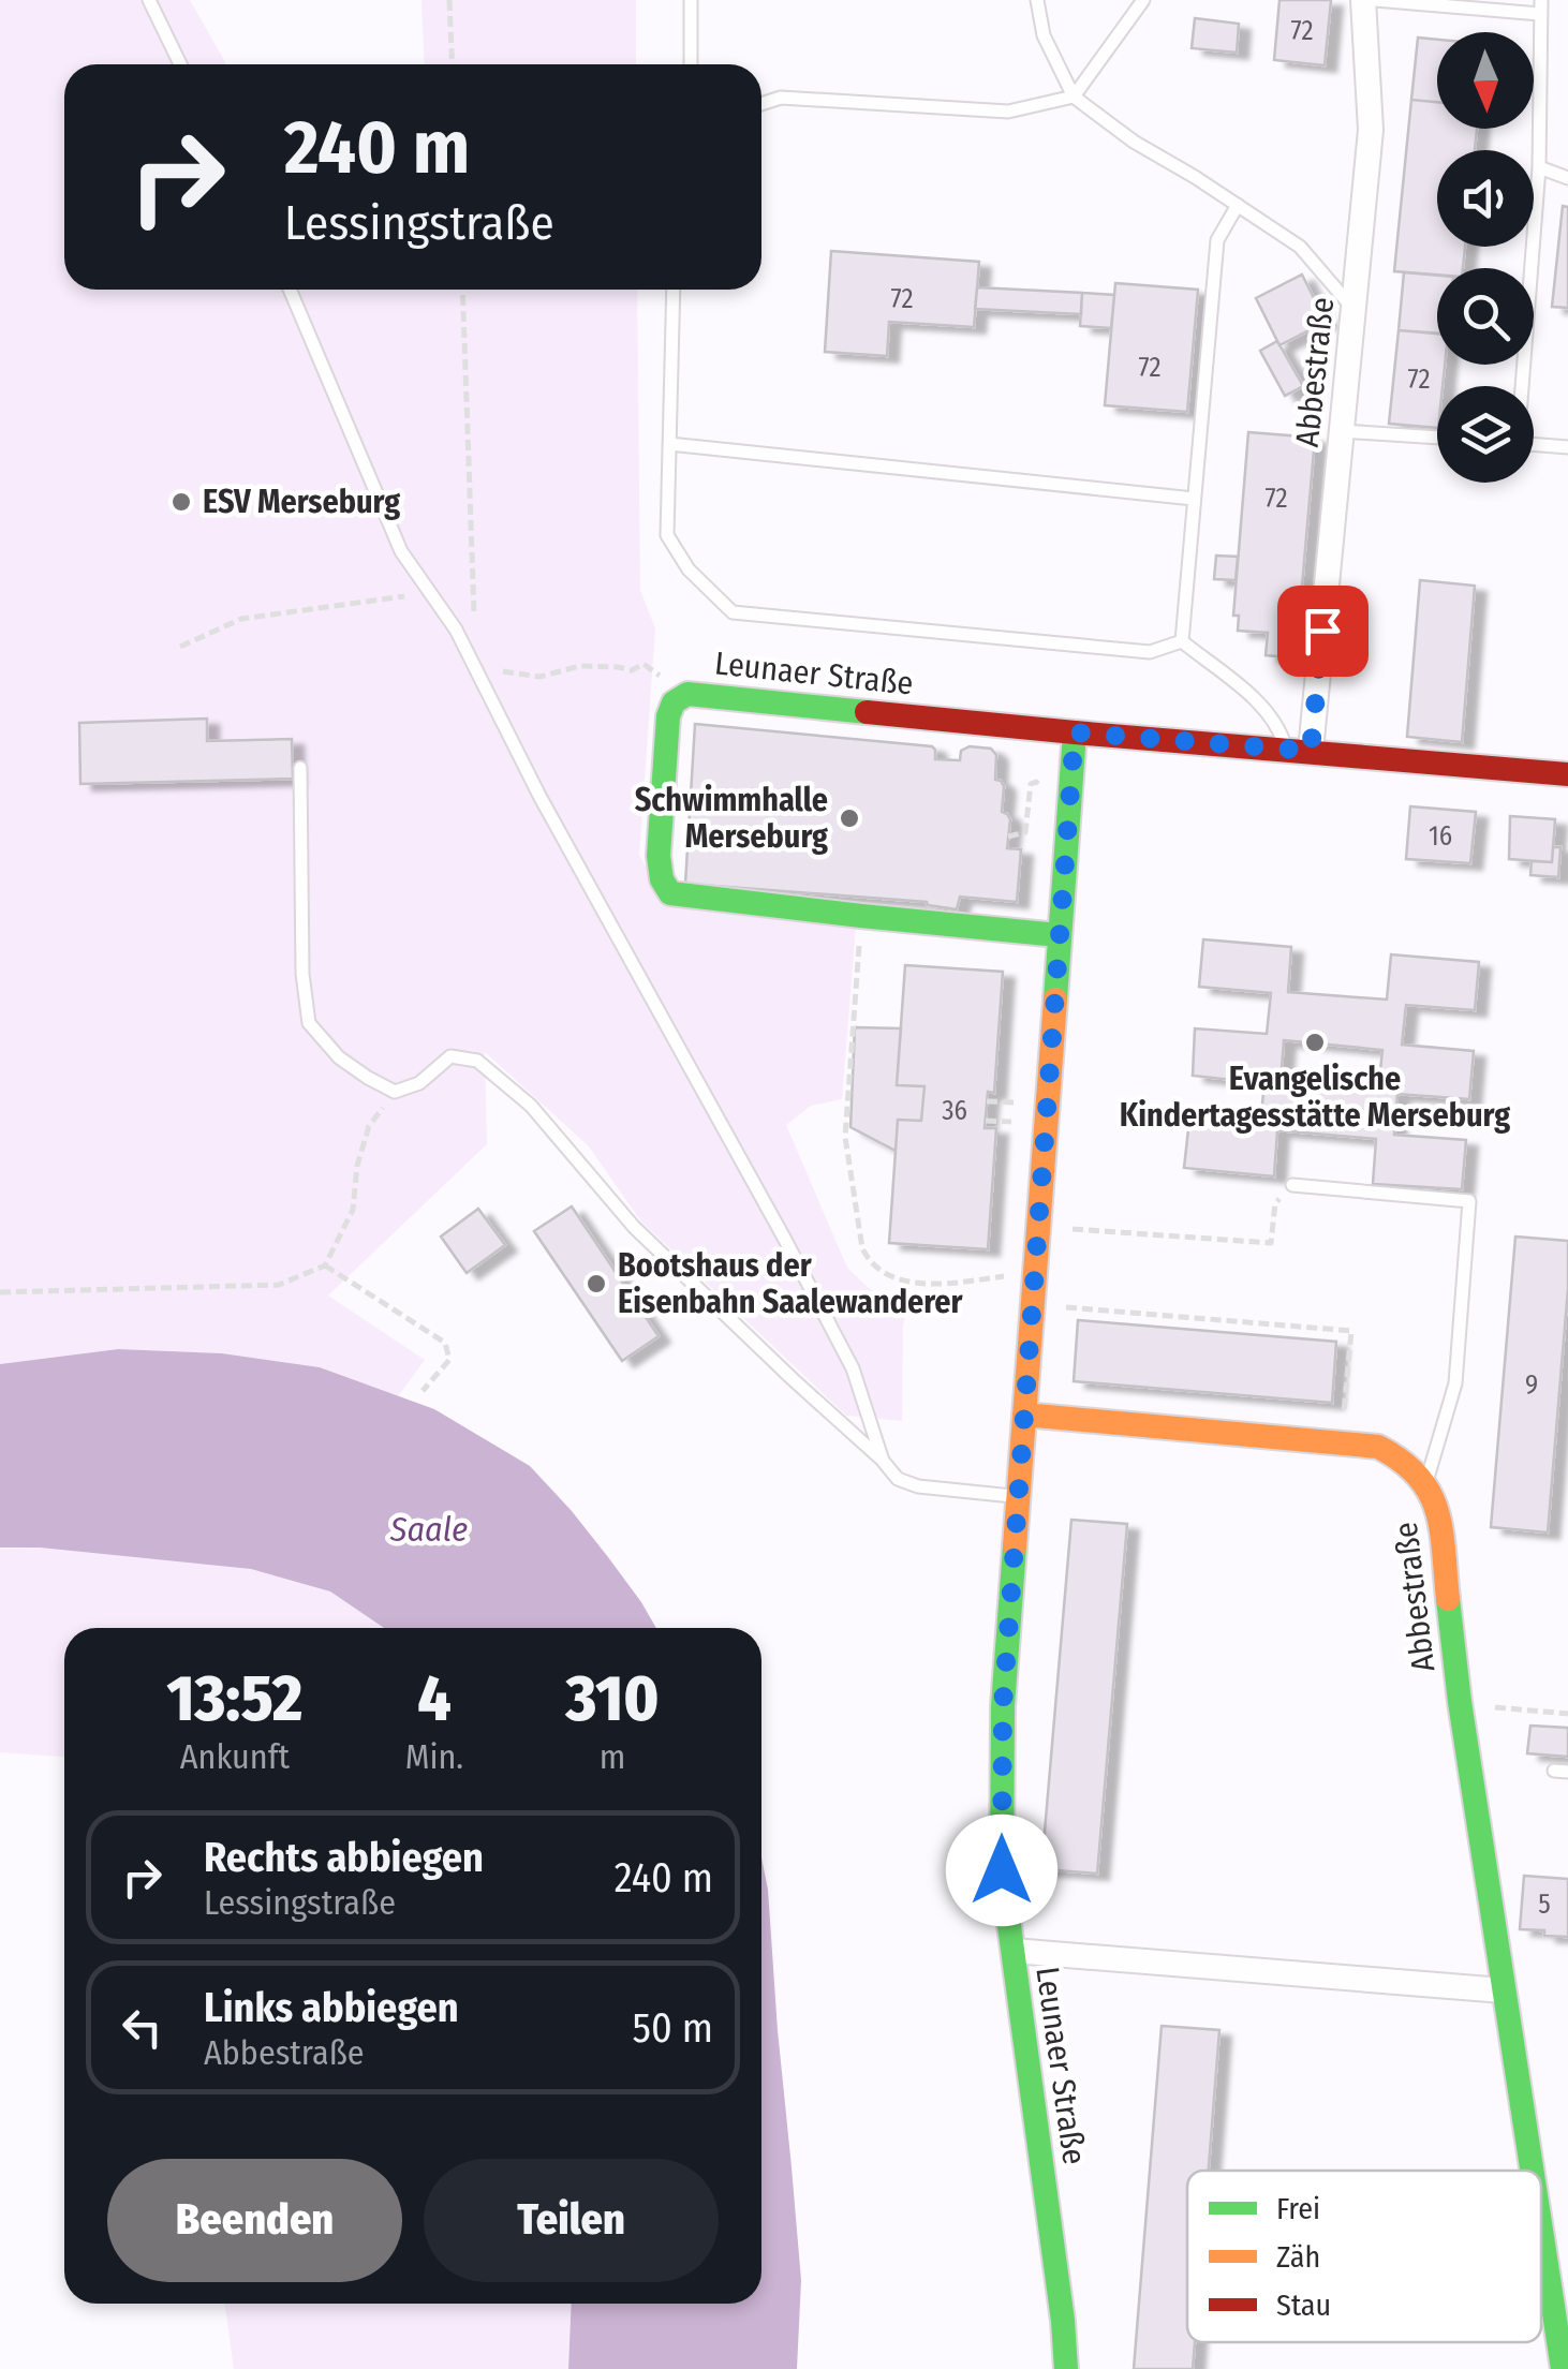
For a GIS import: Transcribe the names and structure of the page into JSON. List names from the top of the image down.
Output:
{
  "streets": {
    "street": ["Abbestraße", "Leunaer Straße"]
  },
  "crossings": [
    ["Abbestraße", "Leunaer Straße"]
  ],
  "water": ["Saale"],
  "places": [
    "ESV Merseburg",
    "Schwimmhalle Merseburg",
    "Evangelische Kindertagesstätte Merseburg",
    "Bootshaus der Eisenbahn Saalewanderer"
  ],
  "house_numbers": [
    "72",
    "72",
    "72",
    "72",
    "72",
    "16",
    "36",
    "9",
    "5"
  ],
  "legend": ["Frei", "Zäh", "Stau"],
  "north": "bottom",
  "page": {
    "turn": ["240 m", "Lessingstraße"],
    "eta": [
      "13:52",
      "Ankunft",
      "4",
      "Min.",
      "310",
      "m"
    ],
    "list": [
      {
        "name": "Rechts abbiegen",
        "note": "Lessingstraße",
        "value": "240 m"
      },
      {
        "name": "Links abbiegen",
        "note": "Abbestraße",
        "value": "50 m"
      }
    ],
    "buttons": ["Beenden", "Teilen"]
  }
}
